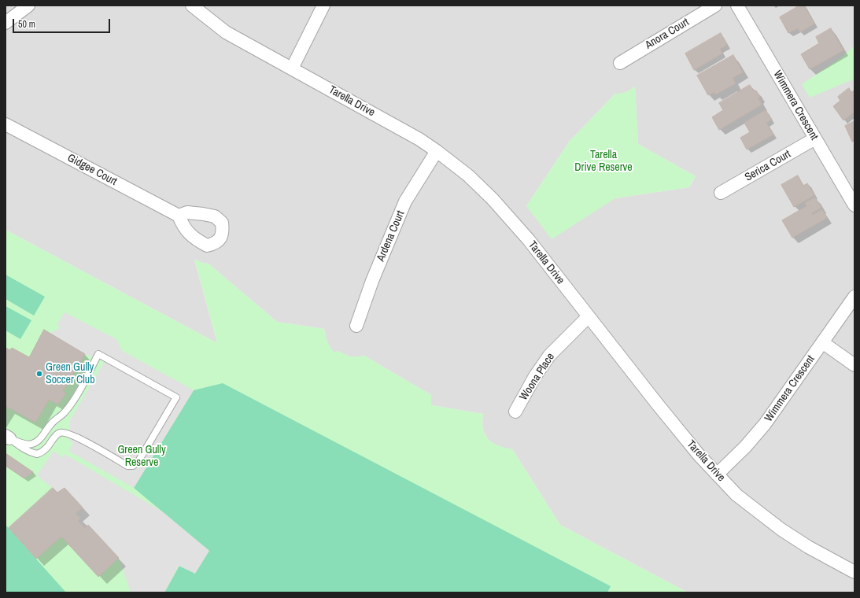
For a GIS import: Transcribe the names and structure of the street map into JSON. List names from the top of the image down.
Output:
{
  "streets": {
    "street": [
      "Anora Court",
      "Tarella Drive",
      "Wimmera Crescent",
      "Serica Court",
      "Gidgee Court",
      "Ardena Court",
      "Woona Place"
    ]
  },
  "crossings": [
    ["Tarella Drive", "Wimmera Crescent"],
    ["Tarella Drive", "Ardena Court"],
    ["Tarella Drive", "Woona Place"],
    ["Wimmera Crescent", "Serica Court"]
  ],
  "parks": ["Tarella Drive Reserve", "Green Gully Reserve"],
  "places": ["Green Gully Soccer Club"],
  "scale_bar": "50 m"
}
